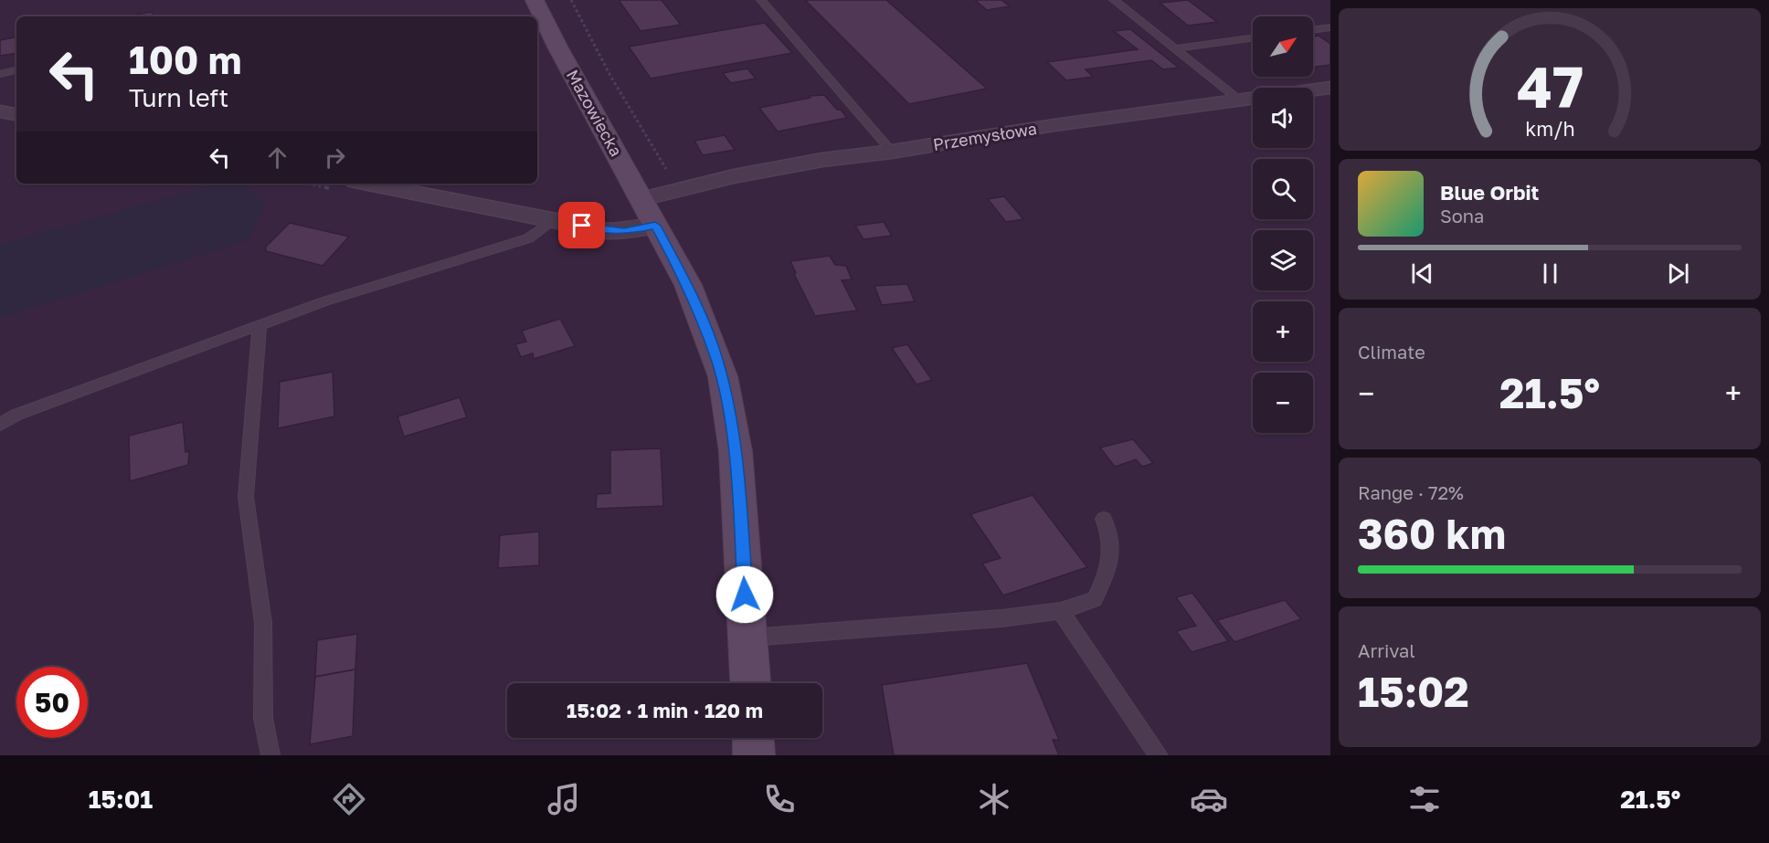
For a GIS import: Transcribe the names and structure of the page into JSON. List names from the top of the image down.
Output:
{
  "streets": {
    "main road": ["Mazowiecka"],
    "street": ["Przemysłowa"]
  },
  "crossings": [
    ["Mazowiecka", "Przemysłowa"]
  ],
  "north": "top right",
  "page": {
    "map_buttons": ["+", "−"],
    "turn": ["100 m", "Turn left"],
    "song": ["Blue Orbit", "Sona"],
    "tile": [
      "Climate",
      ["Range · 72%", "360 km"],
      ["Arrival", "15:02"]
    ],
    "heat": ["−", "21.5°", "+"],
    "limit": "50",
    "trip": "15:02 · 1 min · 120 m",
    "tabs": ["15:01", "21.5°"],
    "gauge": ["47", "km/h"]
  }
}
